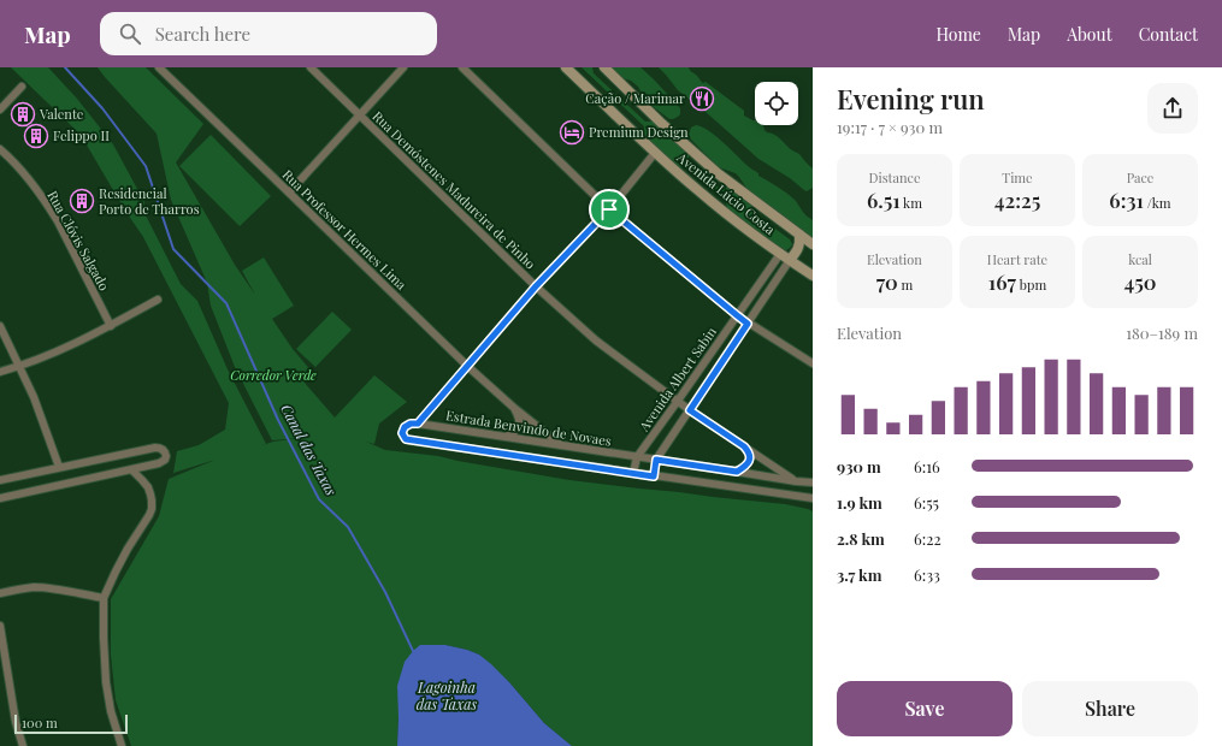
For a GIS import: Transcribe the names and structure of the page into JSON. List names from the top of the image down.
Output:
{
  "streets": {
    "main road": ["Avenida Lúcio Costa"],
    "street": [
      "Rua Demóstenes Madureira de Pinho",
      "Rua Professor Hermes Lima",
      "Rua Clóvis Salgado",
      "Avenida Albert Sabin",
      "Estrada Benvindo de Novaes"
    ]
  },
  "crossings": [
    ["Rua Demóstenes Madureira de Pinho", "Avenida Albert Sabin"],
    ["Rua Demóstenes Madureira de Pinho", "Estrada Benvindo de Novaes"],
    ["Avenida Lúcio Costa", "Avenida Albert Sabin"],
    ["Rua Professor Hermes Lima", "Estrada Benvindo de Novaes"],
    ["Avenida Albert Sabin", "Estrada Benvindo de Novaes"]
  ],
  "water": ["Canal das Taxas", "Lagoinha das Taxas"],
  "parks": ["Corredor Verde"],
  "places": {
    "restaurant": ["Cação / Marimar"],
    "building": ["Valente", "Felippo II", "Residencial Porto de Tharros"],
    "hotel": ["Premium Design"]
  },
  "scale_bar": "100 m",
  "page": {
    "header": "Map",
    "search": "Search here",
    "nav": [
      "Home",
      "Map",
      "About",
      "Contact"
    ],
    "heading": ["Evening run", "19:17 · 7 × 930 m"],
    "stats": [
      ["Distance", "6.51 km"],
      ["Time", "42:25"],
      ["Pace", "6:31 /km"],
      ["Elevation", "70 m"],
      ["Heart rate", "167 bpm"],
      ["kcal", "450"]
    ],
    "chart": ["Elevation", "180–189 m"],
    "list": [
      {
        "name": "930 m",
        "note": "6:16"
      },
      {
        "name": "1.9 km",
        "note": "6:55"
      },
      {
        "name": "2.8 km",
        "note": "6:22"
      },
      {
        "name": "3.7 km",
        "note": "6:33"
      }
    ],
    "buttons": ["Save", "Share"],
    "scale": "100 m"
  }
}
